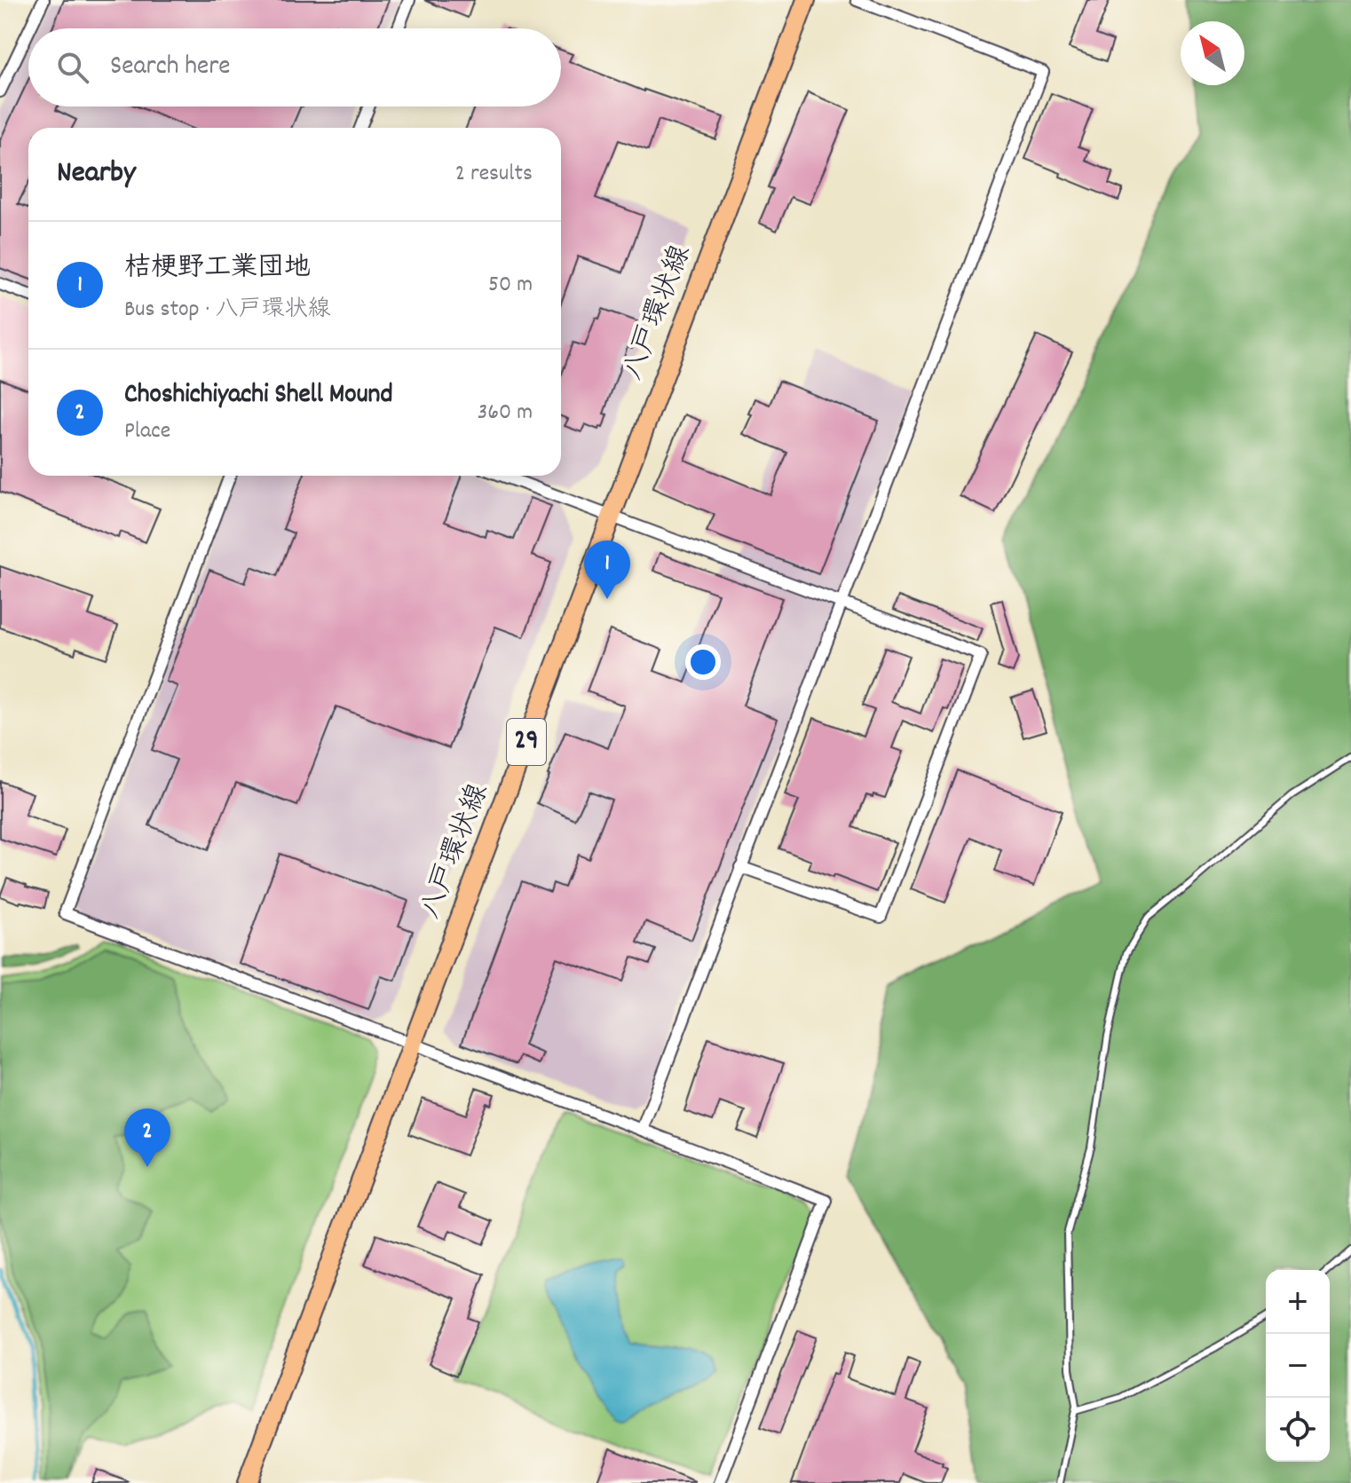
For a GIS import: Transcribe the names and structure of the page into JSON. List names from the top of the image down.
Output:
{
  "streets": {
    "main road": ["八戸環状線", "29"]
  },
  "north": "top left",
  "page": {
    "search": "Search here",
    "heading": ["Nearby", "2 results"],
    "list": [
      {
        "mark": "1",
        "name": "桔梗野工業団地",
        "note": "Bus stop · 八戸環状線",
        "value": "50 m"
      },
      {
        "mark": "2",
        "name": "Choshichiyachi Shell Mound",
        "note": "Place",
        "value": "360 m"
      }
    ],
    "pins": ["1", "2"],
    "map_buttons": ["+", "−"]
  }
}
